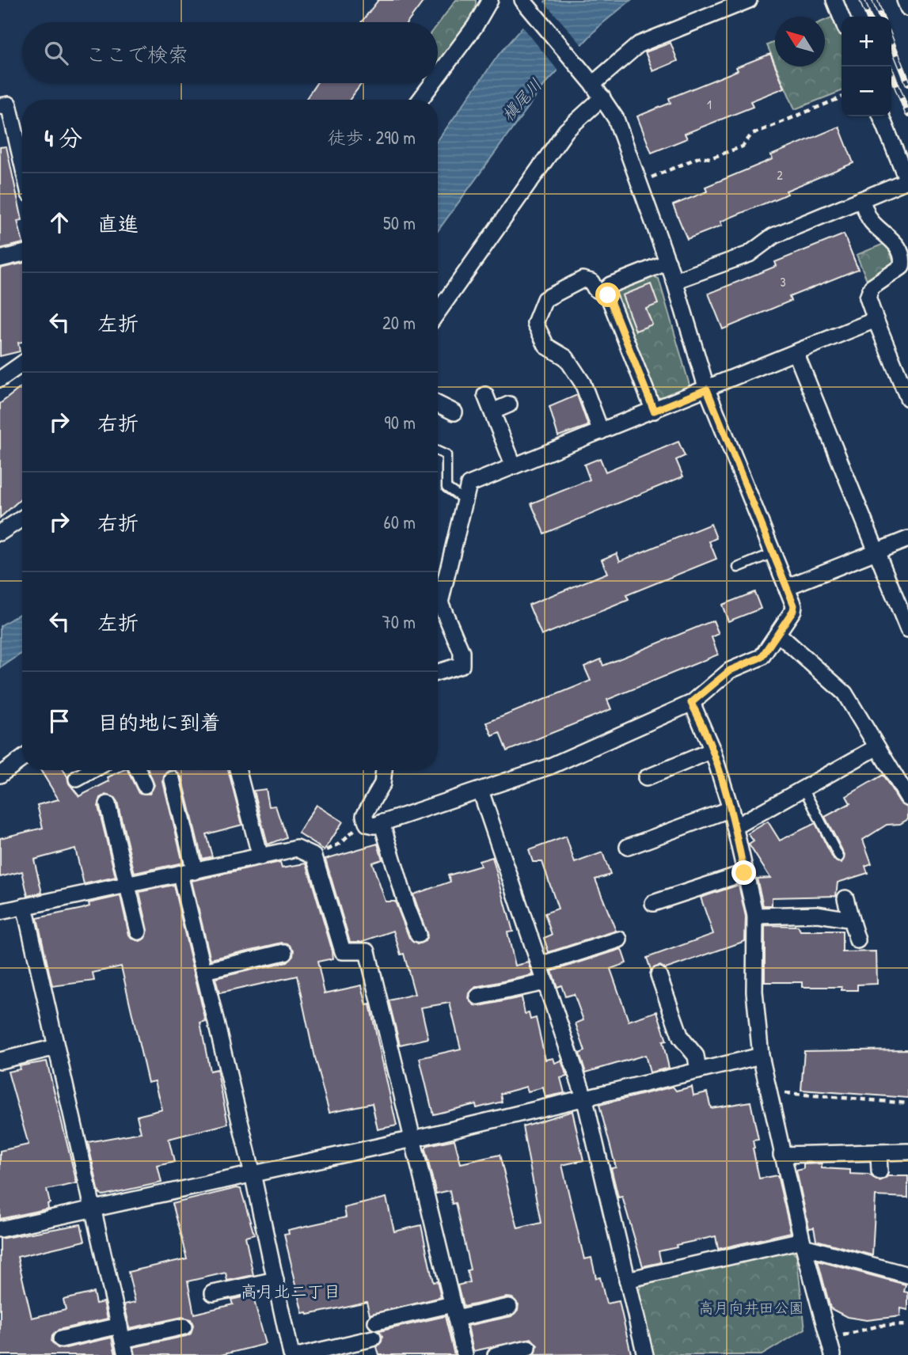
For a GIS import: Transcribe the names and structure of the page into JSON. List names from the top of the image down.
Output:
{
  "districts": ["高月北二丁目"],
  "water": ["槇尾川"],
  "parks": ["高月向井田公園"],
  "house_numbers": ["1", "2", "3"],
  "north": "top left",
  "page": {
    "map_buttons": ["+", "−"],
    "search": "ここで検索",
    "heading": ["4 分", "徒歩 · 290 m"],
    "list": [
      ["直進", "50 m"],
      ["左折", "20 m"],
      ["右折", "90 m"],
      ["右折", "60 m"],
      ["左折", "70 m"],
      "目的地に到着"
    ]
  }
}
